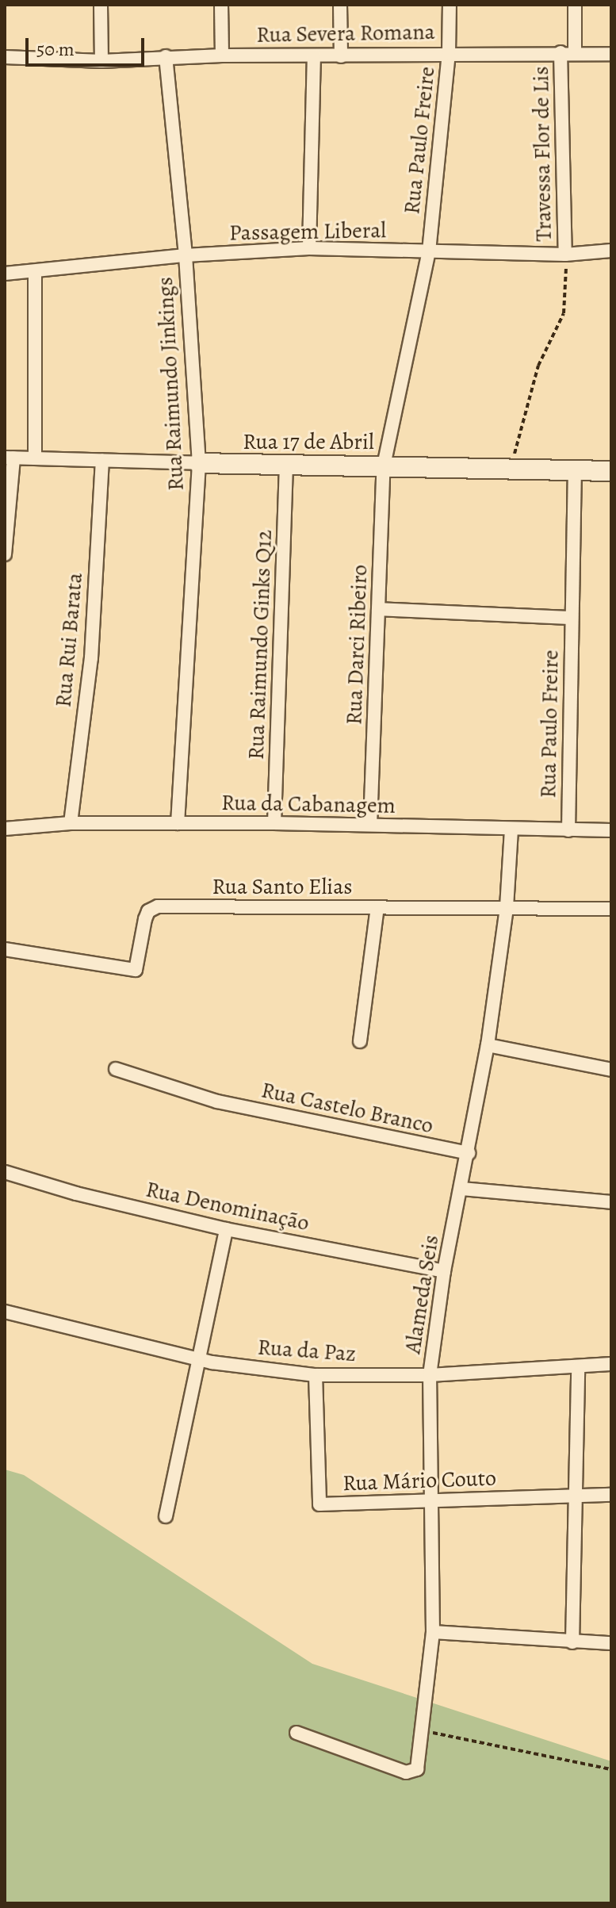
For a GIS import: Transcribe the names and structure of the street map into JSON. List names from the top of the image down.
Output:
{
  "streets": {
    "street": [
      "Rua Severa Romana",
      "Rua Paulo Freire",
      "Travessa Flor de Lis",
      "Passagem Liberal",
      "Rua Raimundo Jinkings",
      "Rua 17 de Abril",
      "Rua Rui Barata",
      "Rua Raimundo Ginks Q12",
      "Rua Darci Ribeiro",
      "Rua da Cabanagem",
      "Rua Santo Elias",
      "Rua Castelo Branco",
      "Rua Denominação",
      "Alameda Seis",
      "Rua da Paz",
      "Rua Mário Couto"
    ]
  },
  "crossings": [
    ["Rua Severa Romana", "Rua Paulo Freire"],
    ["Rua Severa Romana", "Travessa Flor de Lis"],
    ["Rua Severa Romana", "Rua Raimundo Jinkings"],
    ["Rua Paulo Freire", "Passagem Liberal"],
    ["Rua Paulo Freire", "Rua 17 de Abril"],
    ["Rua Paulo Freire", "Rua Darci Ribeiro"],
    ["Rua Paulo Freire", "Rua da Cabanagem"],
    ["Travessa Flor de Lis", "Passagem Liberal"],
    ["Passagem Liberal", "Rua Raimundo Jinkings"],
    ["Rua Raimundo Jinkings", "Rua 17 de Abril"],
    ["Rua Raimundo Jinkings", "Rua da Cabanagem"],
    ["Rua 17 de Abril", "Rua Rui Barata"],
    ["Rua 17 de Abril", "Rua Raimundo Ginks Q12"],
    ["Rua 17 de Abril", "Rua Darci Ribeiro"],
    ["Rua Rui Barata", "Rua da Cabanagem"],
    ["Rua Raimundo Ginks Q12", "Rua da Cabanagem"],
    ["Rua Darci Ribeiro", "Rua da Cabanagem"],
    ["Rua da Cabanagem", "Alameda Seis"],
    ["Rua Santo Elias", "Alameda Seis"],
    ["Rua Castelo Branco", "Alameda Seis"],
    ["Rua Denominação", "Alameda Seis"],
    ["Alameda Seis", "Rua da Paz"],
    ["Alameda Seis", "Rua Mário Couto"],
    ["Rua da Paz", "Rua Mário Couto"]
  ],
  "scale_bar": "50 m"
}
